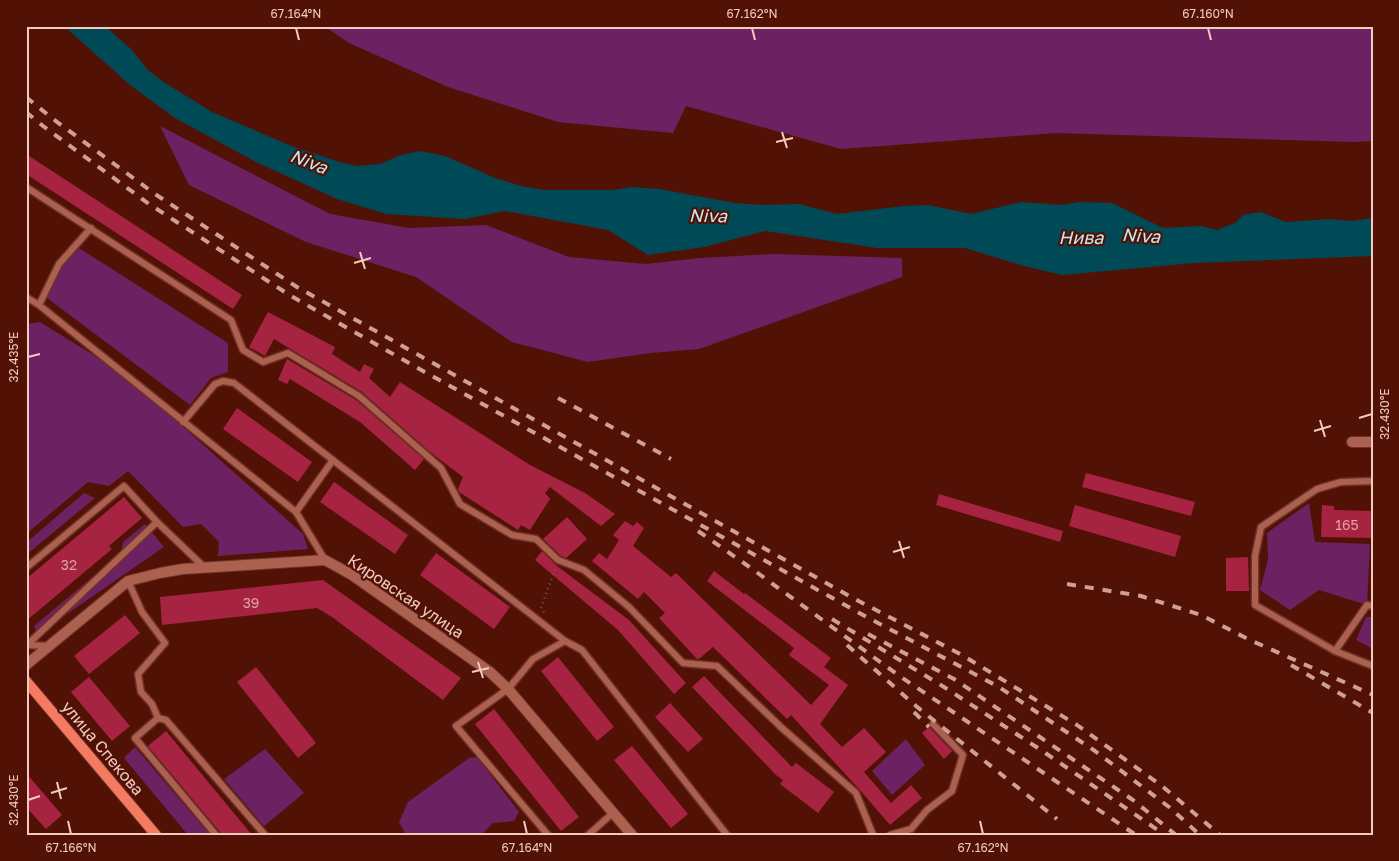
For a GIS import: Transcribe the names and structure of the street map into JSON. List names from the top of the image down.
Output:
{
  "streets": {
    "main road": ["улица Спекова"],
    "street": ["Кировская улица"]
  },
  "water": ["Niva", "Нива"],
  "house_numbers": ["165", "32", "39"],
  "coordinates": [
    "67.164°N",
    "67.162°N",
    "67.160°N",
    "32.435°E",
    "32.430°E",
    "67.166°N"
  ]
}
